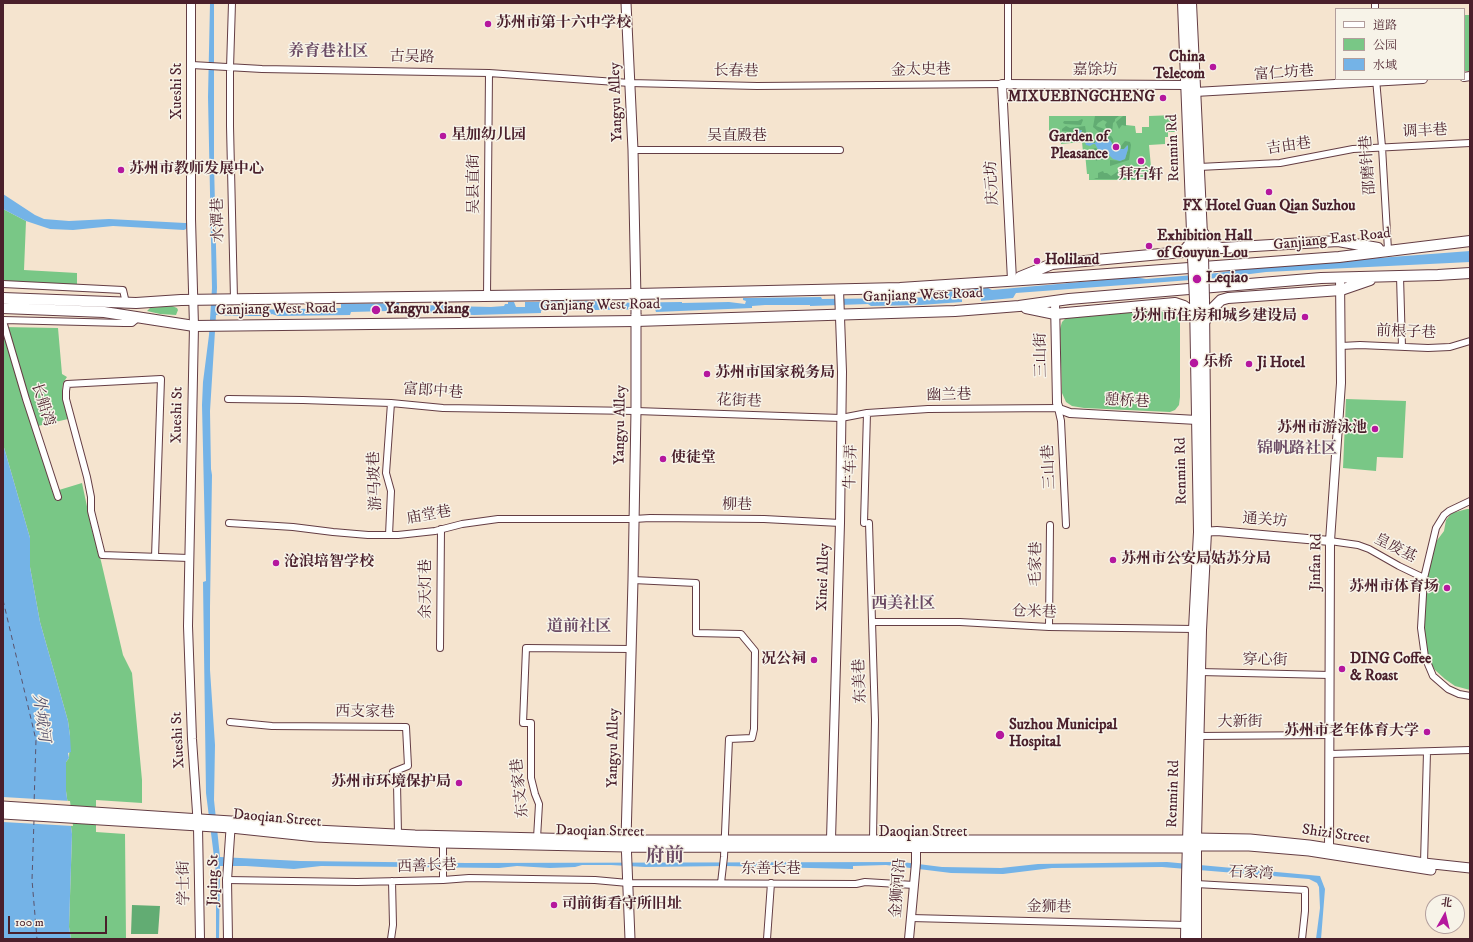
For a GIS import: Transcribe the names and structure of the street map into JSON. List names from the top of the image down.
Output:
{
  "streets": {
    "main road": [
      "Yangyu Alley",
      "Renmin Rd",
      "Ganjiang East Road",
      "Ganjiang West Road",
      "Daoqian Street",
      "Shizi Street"
    ],
    "street": [
      "古吴路",
      "金太史巷",
      "嘉馀坊",
      "长春巷",
      "富仁坊巷",
      "Xueshi St",
      "调丰巷",
      "吴直殿巷",
      "吉由巷",
      "邵磨针巷",
      "庆元坊",
      "吴县直街",
      "水潭巷",
      "前根子巷",
      "三山街",
      "富郎中巷",
      "幽兰巷",
      "花街巷",
      "憩桥巷",
      "长船湾",
      "牛车弄",
      "三山巷",
      "游马坡巷",
      "柳巷",
      "庙堂巷",
      "通关坊",
      "皇废基",
      "Jinfan Rd",
      "毛家巷",
      "Xinei Alley",
      "余天灯巷",
      "仓米巷",
      "穿心街",
      "东美巷",
      "西支家巷",
      "大新街",
      "东支家巷",
      "西善长巷",
      "东善长巷",
      "石家湾",
      "Jiqing St",
      "学士街",
      "金狮河沿",
      "金狮巷"
    ]
  },
  "crossings": [
    ["古吴路", "长春巷"],
    ["古吴路", "Xueshi St"],
    ["古吴路", "Yangyu Alley"],
    ["古吴路", "吴县直街"],
    ["古吴路", "水潭巷"],
    ["金太史巷", "嘉馀坊"],
    ["金太史巷", "长春巷"],
    ["金太史巷", "庆元坊"],
    ["嘉馀坊", "Renmin Rd"],
    ["嘉馀坊", "庆元坊"],
    ["长春巷", "Yangyu Alley"],
    ["富仁坊巷", "Renmin Rd"],
    ["富仁坊巷", "邵磨针巷"],
    ["Xueshi St", "Ganjiang West Road"],
    ["Xueshi St", "Daoqian Street"],
    ["Xueshi St", "学士街"],
    ["Yangyu Alley", "吴直殿巷"],
    ["Yangyu Alley", "Ganjiang West Road"],
    ["Yangyu Alley", "富郎中巷"],
    ["Yangyu Alley", "花街巷"],
    ["Yangyu Alley", "柳巷"],
    ["Yangyu Alley", "庙堂巷"],
    ["Yangyu Alley", "东支家巷"],
    ["Yangyu Alley", "Daoqian Street"],
    ["Yangyu Alley", "西善长巷"],
    ["Yangyu Alley", "东善长巷"],
    ["调丰巷", "吉由巷"],
    ["调丰巷", "邵磨针巷"],
    ["吉由巷", "Renmin Rd"],
    ["吉由巷", "邵磨针巷"],
    ["Renmin Rd", "憩桥巷"],
    ["Renmin Rd", "通关坊"],
    ["Renmin Rd", "仓米巷"],
    ["Renmin Rd", "穿心街"],
    ["Renmin Rd", "大新街"],
    ["Renmin Rd", "Daoqian Street"],
    ["Renmin Rd", "Shizi Street"],
    ["Renmin Rd", "石家湾"],
    ["Renmin Rd", "金狮巷"],
    ["邵磨针巷", "Ganjiang East Road"],
    ["庆元坊", "Ganjiang West Road"],
    ["吴县直街", "Ganjiang West Road"],
    ["水潭巷", "Ganjiang West Road"],
    ["Ganjiang East Road", "Ganjiang West Road"],
    ["Ganjiang West Road", "三山街"],
    ["Ganjiang West Road", "Jinfan Rd"],
    ["Ganjiang West Road", "Xinei Alley"],
    ["前根子巷", "Jinfan Rd"],
    ["三山街", "幽兰巷"],
    ["三山街", "憩桥巷"],
    ["三山街", "三山巷"],
    ["富郎中巷", "花街巷"],
    ["富郎中巷", "游马坡巷"],
    ["幽兰巷", "花街巷"],
    ["幽兰巷", "憩桥巷"],
    ["幽兰巷", "牛车弄"],
    ["幽兰巷", "三山巷"],
    ["幽兰巷", "Xinei Alley"],
    ["花街巷", "Xinei Alley"],
    ["憩桥巷", "三山巷"],
    ["牛车弄", "东美巷"],
    ["游马坡巷", "庙堂巷"],
    ["柳巷", "庙堂巷"],
    ["柳巷", "Xinei Alley"],
    ["庙堂巷", "余天灯巷"],
    ["通关坊", "皇废基"],
    ["通关坊", "Jinfan Rd"],
    ["皇废基", "Jinfan Rd"],
    ["Jinfan Rd", "穿心街"],
    ["Jinfan Rd", "大新街"],
    ["Jinfan Rd", "Shizi Street"],
    ["毛家巷", "仓米巷"],
    ["Xinei Alley", "Daoqian Street"],
    ["仓米巷", "东美巷"],
    ["东美巷", "Daoqian Street"],
    ["西支家巷", "Daoqian Street"],
    ["东支家巷", "Daoqian Street"],
    ["Daoqian Street", "Shizi Street"],
    ["Daoqian Street", "Jiqing St"],
    ["Daoqian Street", "学士街"],
    ["Daoqian Street", "金狮河沿"],
    ["西善长巷", "东善长巷"],
    ["西善长巷", "Jiqing St"],
    ["东善长巷", "金狮河沿"],
    ["金狮河沿", "金狮巷"]
  ],
  "districts": [
    "养育巷社区",
    "锦帆路社区",
    "西美社区",
    "道前社区",
    "府前"
  ],
  "water": ["外城河"],
  "places": [
    "苏州市第十六中学校",
    "China Telecom",
    "MIXUEBINGCHENG",
    "星加幼儿园",
    "Garden of Pleasance",
    "拜石轩",
    "苏州市教师发展中心",
    "FX Hotel Guan Qian Suzhou",
    "Exhibition Hall of Gouyun Lou",
    "Holiland",
    "Leqiao",
    "Yangyu Xiang",
    "苏州市住房和城乡建设局",
    "乐桥",
    "Ji Hotel",
    "苏州市国家税务局",
    "苏州市游泳池",
    "使徒堂",
    "苏州市公安局姑苏分局",
    "沧浪培智学校",
    "苏州市体育场",
    "况公祠",
    "DING Coffee & Roast",
    "苏州市老年体育大学",
    "Suzhou Municipal Hospital",
    "苏州市环境保护局",
    "司前街看守所旧址"
  ],
  "legend": ["道路", "公园", "水域"],
  "scale_bar": "100 m",
  "north": "top"
}
